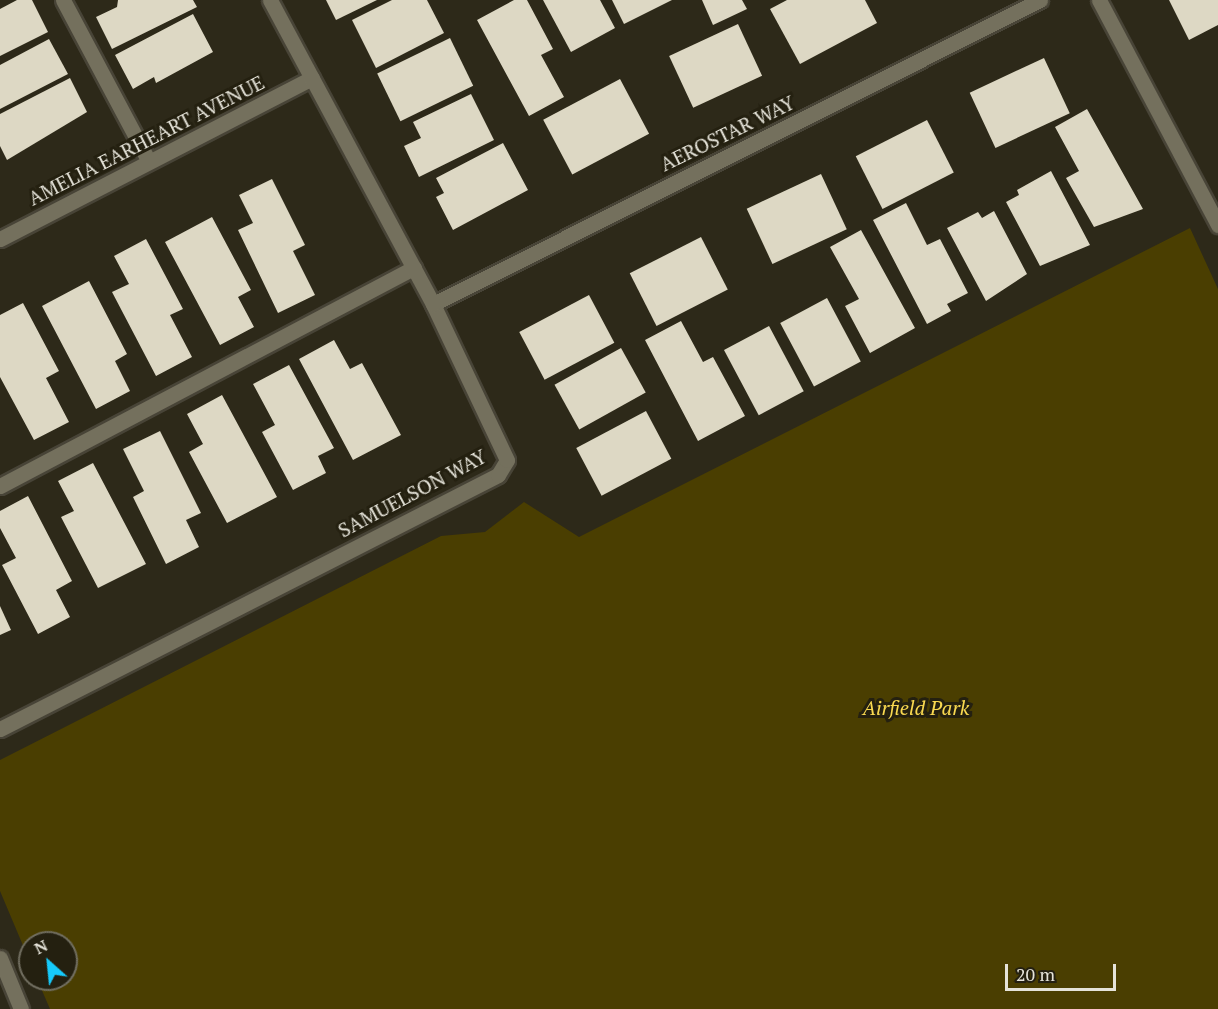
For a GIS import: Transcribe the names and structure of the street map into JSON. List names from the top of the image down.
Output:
{
  "streets": {
    "street": ["AEROSTAR WAY", "AMELIA EARHEART AVENUE", "SAMUELSON WAY"]
  },
  "crossings": [
    ["AEROSTAR WAY", "SAMUELSON WAY"],
    ["AMELIA EARHEART AVENUE", "SAMUELSON WAY"]
  ],
  "parks": ["Airfield Park"],
  "scale_bar": "20 m",
  "north": "top left"
}
